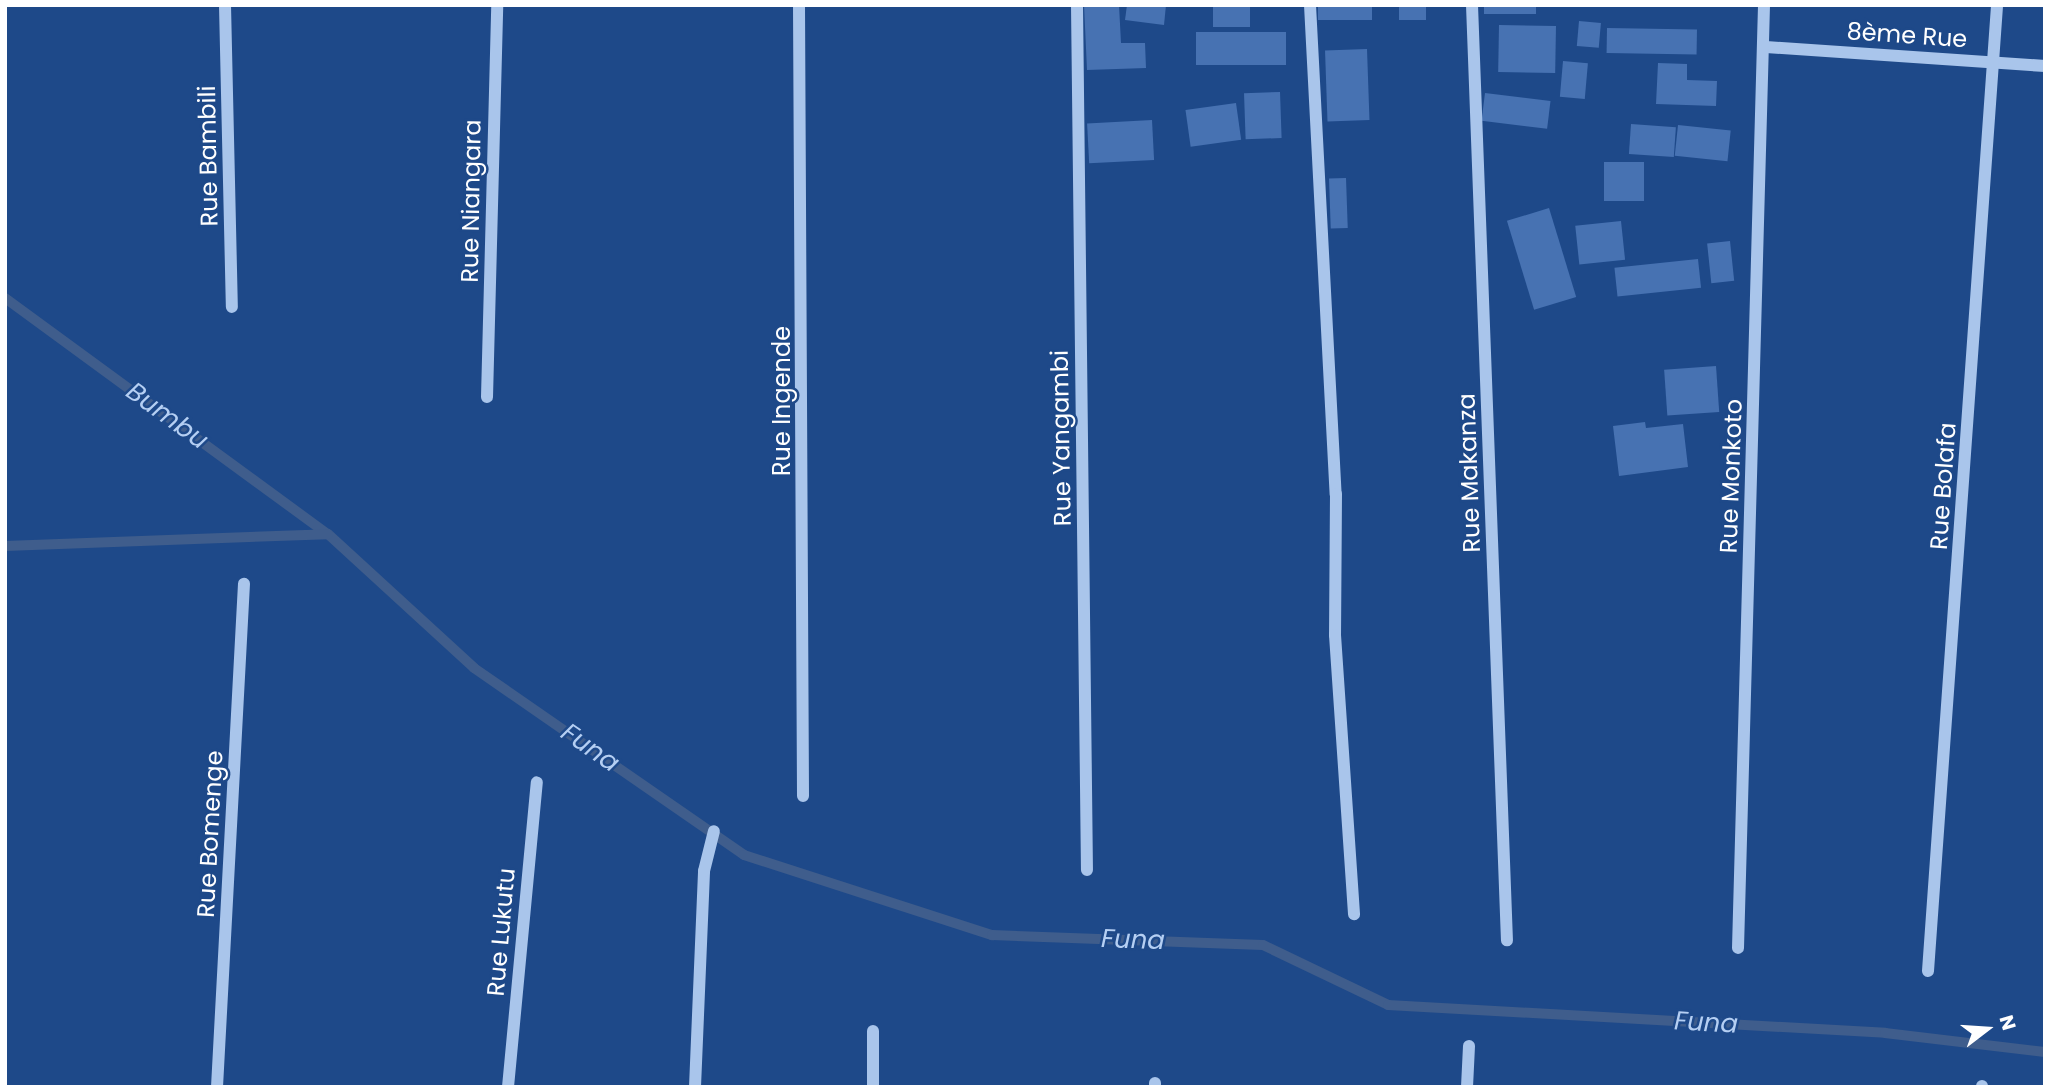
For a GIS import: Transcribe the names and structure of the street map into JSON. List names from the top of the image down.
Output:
{
  "streets": {
    "street": [
      "8ème Rue",
      "Rue Bambili",
      "Rue Niangara",
      "Rue Ingende",
      "Rue Yangambi",
      "Rue Makanza",
      "Rue Monkoto",
      "Rue Bolafa",
      "Rue Bomenge",
      "Rue Lukutu"
    ]
  },
  "crossings": [
    ["8ème Rue", "Rue Monkoto"],
    ["8ème Rue", "Rue Bolafa"]
  ],
  "water": ["Bumbu", "Funa"],
  "north": "right"
}
